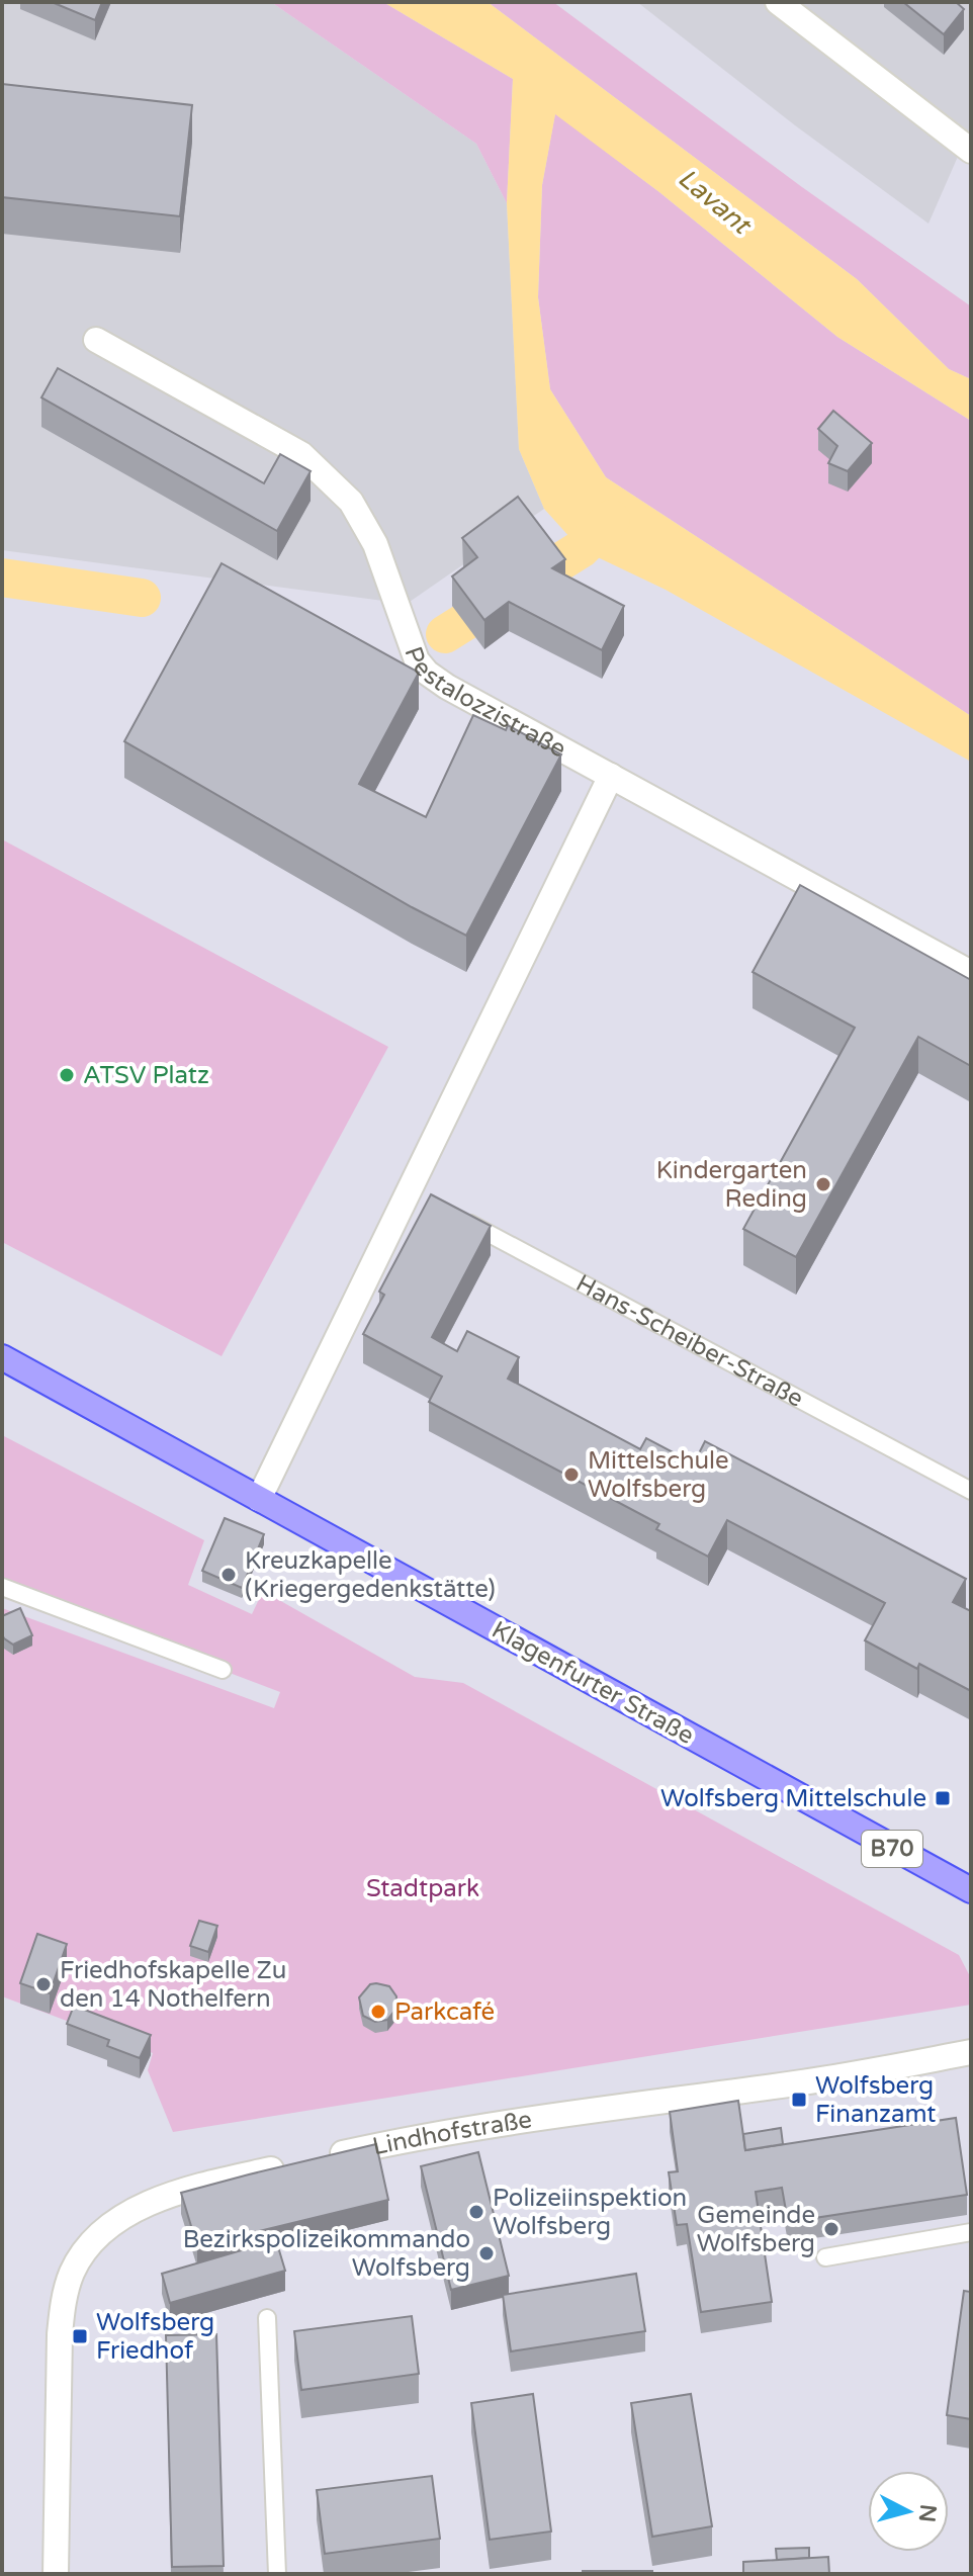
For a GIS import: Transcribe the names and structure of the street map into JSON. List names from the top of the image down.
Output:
{
  "streets": {
    "main road": ["Klagenfurter Straße", "B70"],
    "street": ["Pestalozzistraße", "Lindhofstraße"],
    "lane": ["Hans-Scheiber-Straße"]
  },
  "water": ["Lavant"],
  "parks": ["Stadtpark"],
  "places": {
    "other": [
      "ATSV Platz",
      "Kindergarten Reding",
      "Mittelschule Wolfsberg",
      "Kreuzkapelle (Kriegergedenkstätte)",
      "Friedhofskapelle Zu den 14 Nothelfern",
      "Parkcafé",
      "Polizeiinspektion Wolfsberg",
      "Gemeinde Wolfsberg",
      "Bezirkspolizeikommando Wolfsberg"
    ],
    "transit": ["Wolfsberg Mittelschule", "Wolfsberg Finanzamt", "Wolfsberg Friedhof"]
  },
  "north": "right"
}
